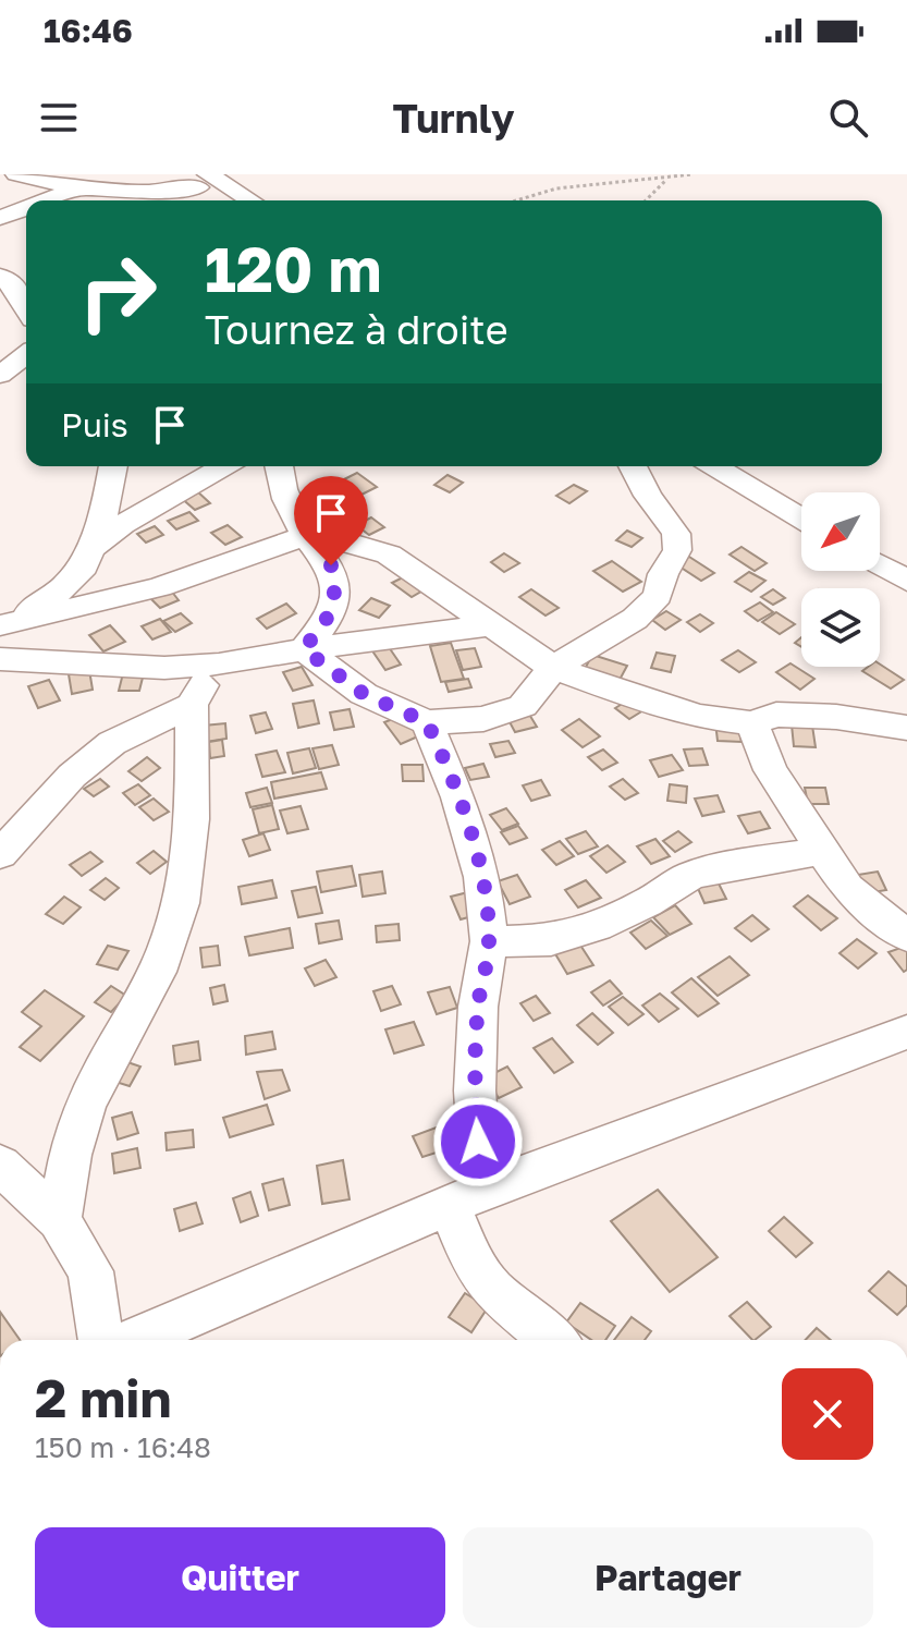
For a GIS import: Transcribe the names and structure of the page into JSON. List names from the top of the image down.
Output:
{
  "north": "bottom left",
  "page": {
    "status": "16:46",
    "header": "Turnly",
    "turn": ["120 m", "Tournez à droite"],
    "then": "Puis",
    "heading": ["2 min", "150 m · 16:48"],
    "buttons": ["Quitter", "Partager"]
  }
}
